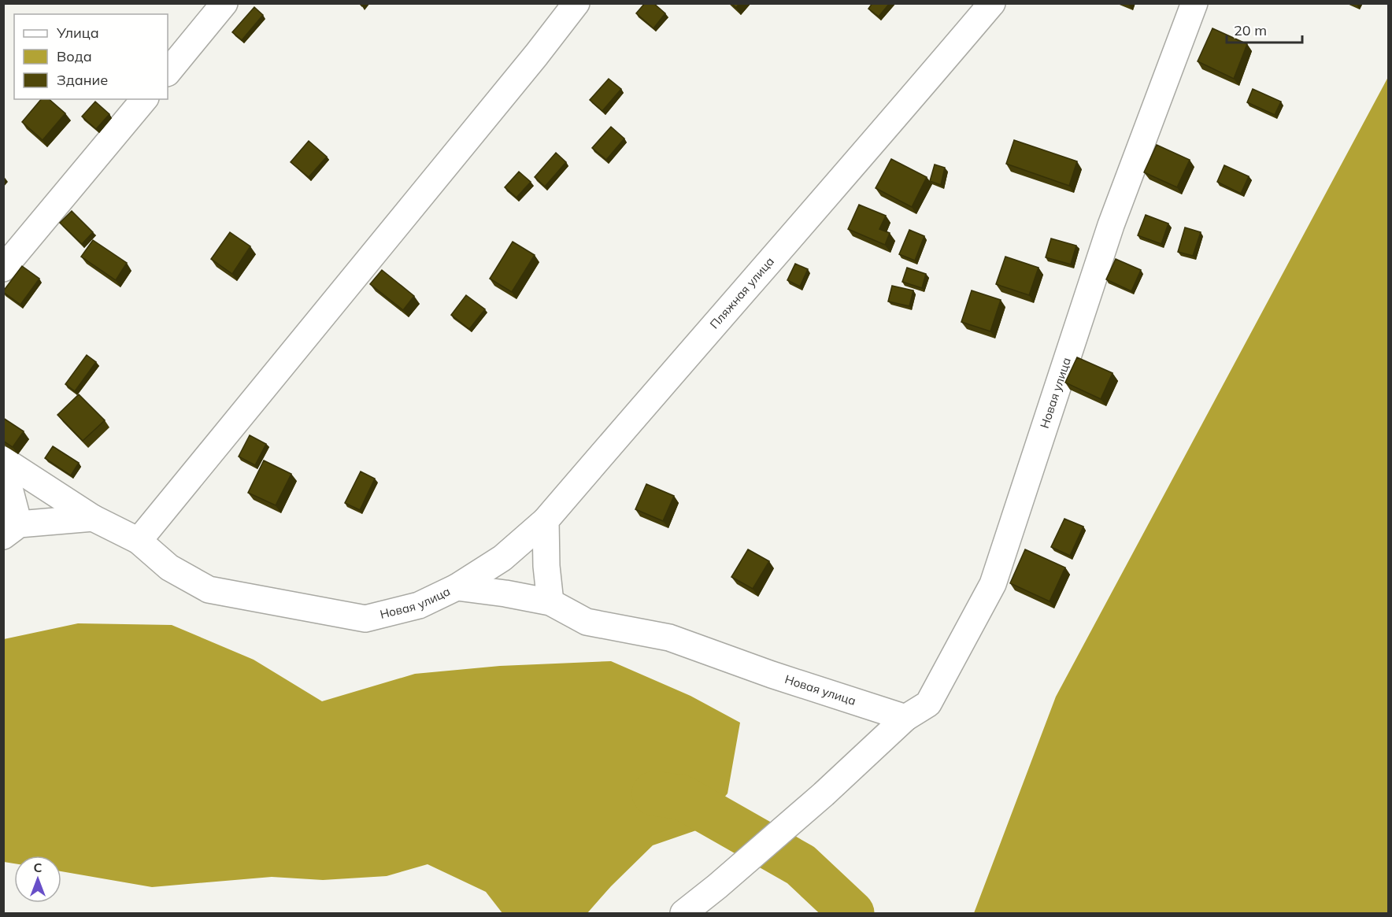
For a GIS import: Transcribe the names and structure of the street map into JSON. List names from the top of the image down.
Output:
{
  "streets": {
    "street": ["Пляжная улица", "Новая улица"]
  },
  "crossings": [
    ["Пляжная улица", "Новая улица"]
  ],
  "legend": ["Улица", "Вода", "Здание"],
  "scale_bar": "20 m",
  "north": "top"
}
